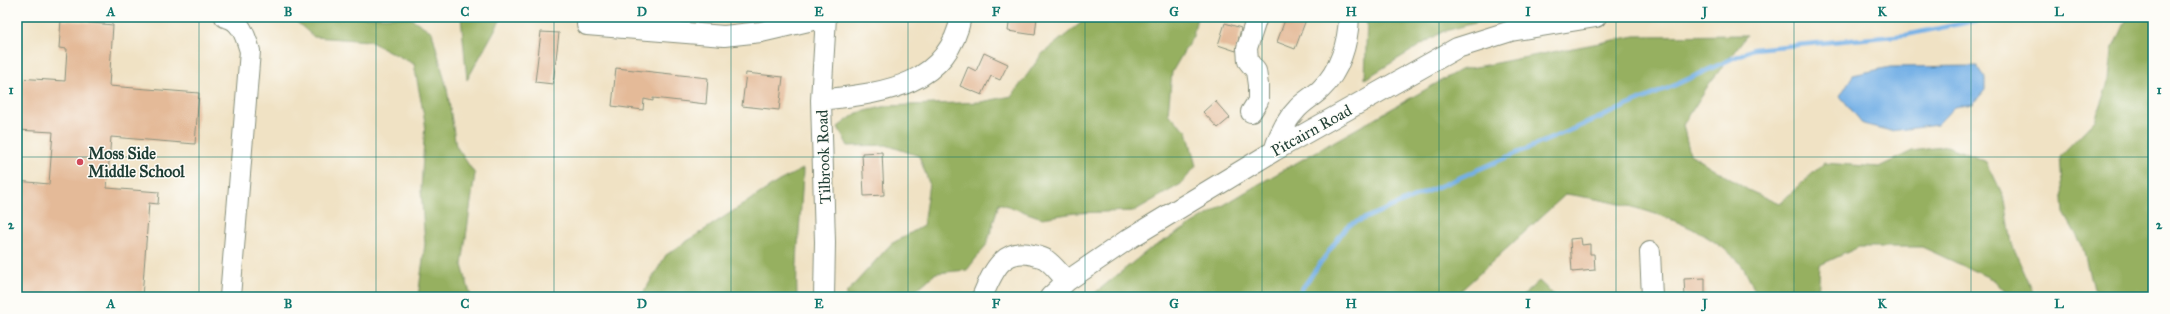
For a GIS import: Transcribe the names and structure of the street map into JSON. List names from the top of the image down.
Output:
{
  "streets": {
    "street": ["Pitcairn Road", "Tilbrook Road"]
  },
  "places": ["Moss Side Middle School"],
  "grid": {
    "columns": [
      "A",
      "B",
      "C",
      "D",
      "E",
      "F",
      "G",
      "H",
      "I",
      "J",
      "K",
      "L"
    ],
    "rows": ["1", "2"]
  }
}
